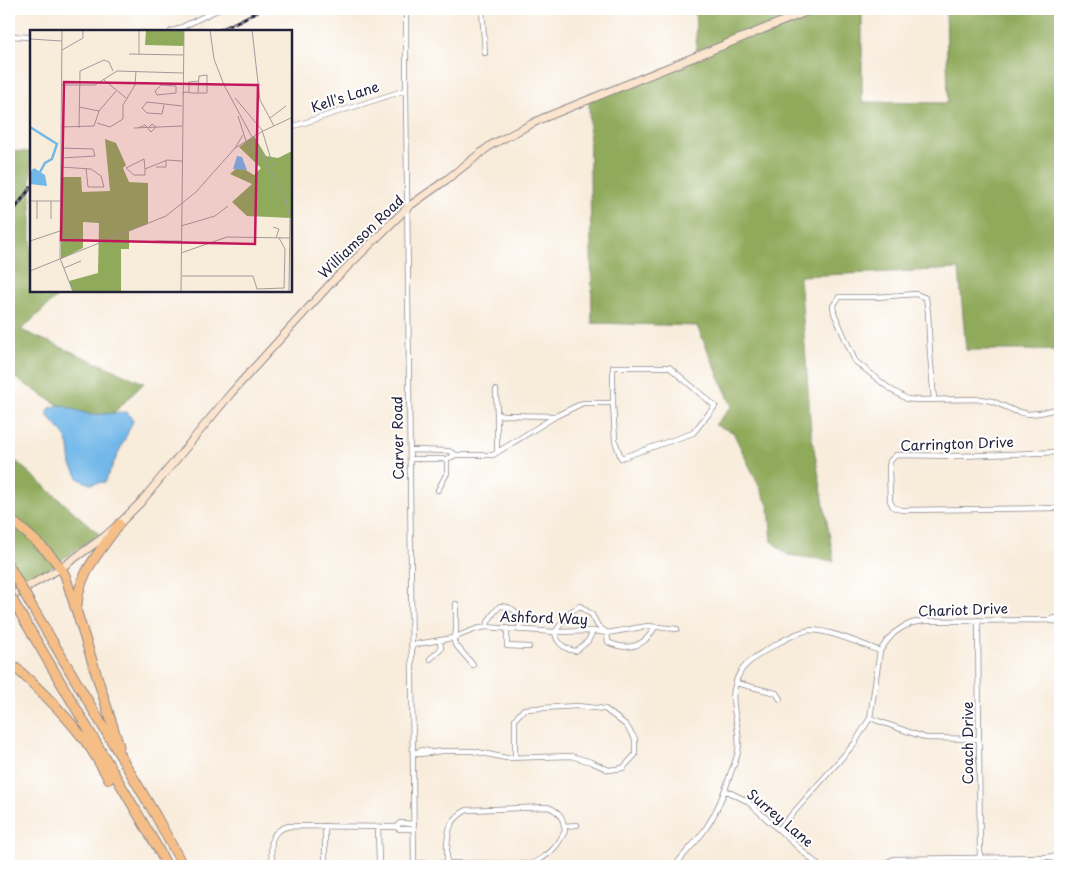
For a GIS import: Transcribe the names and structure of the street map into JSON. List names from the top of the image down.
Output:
{
  "streets": {
    "main road": ["Williamson Road"],
    "street": [
      "Kell's Lane",
      "Carver Road",
      "Carrington Drive",
      "Chariot Drive",
      "Ashford Way",
      "Coach Drive",
      "Surrey Lane"
    ]
  },
  "crossings": [
    ["Kell's Lane", "Carver Road"],
    ["Williamson Road", "Carver Road"],
    ["Carver Road", "Ashford Way"],
    ["Chariot Drive", "Coach Drive"]
  ]
}
